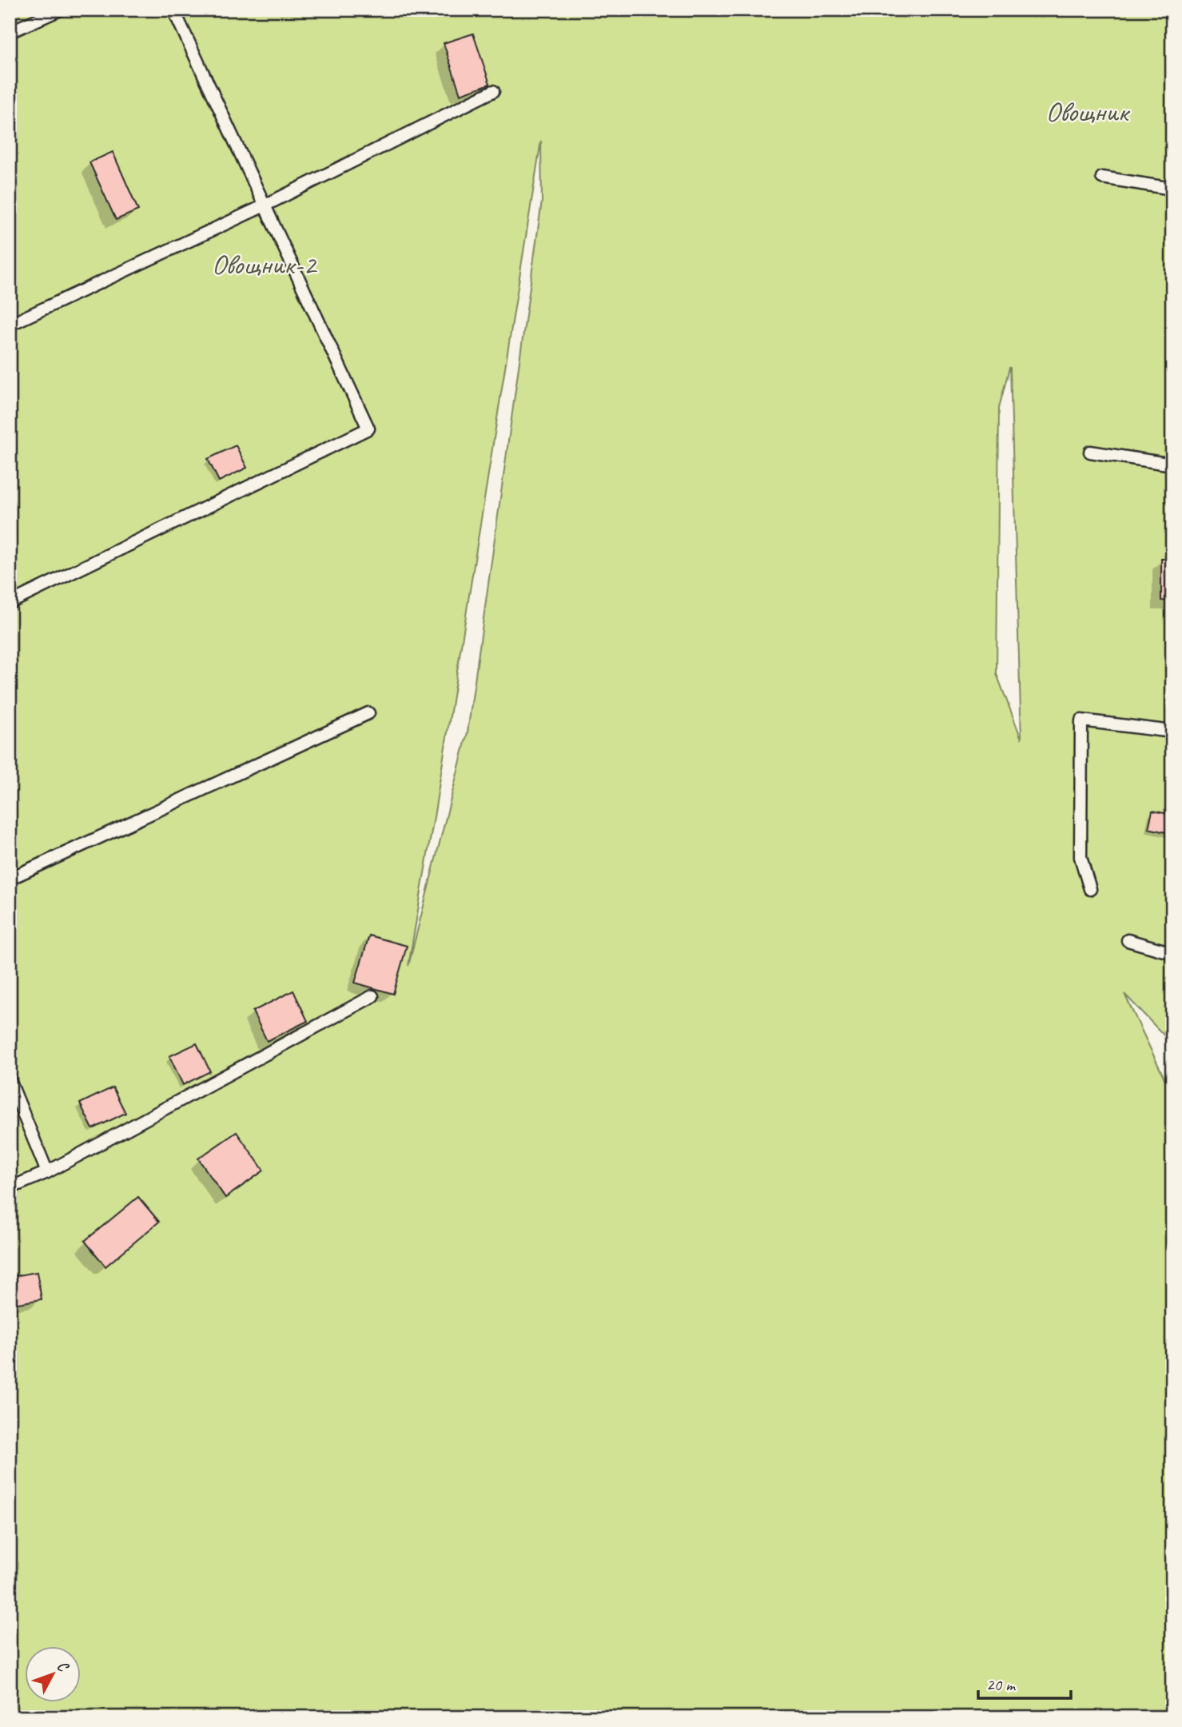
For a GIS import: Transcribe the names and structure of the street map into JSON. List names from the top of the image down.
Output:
{
  "parks": ["Овощник", "Овощник-2"],
  "scale_bar": "20 m",
  "north": "top right"
}
